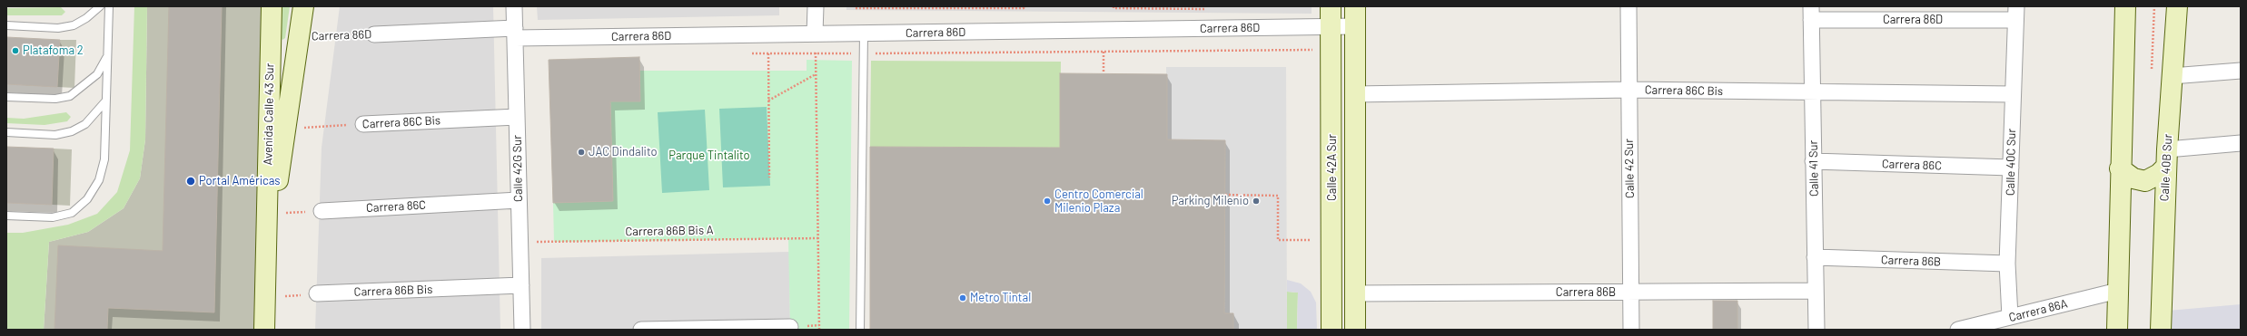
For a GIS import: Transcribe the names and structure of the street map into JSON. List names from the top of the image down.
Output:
{
  "streets": {
    "street": [
      "Carrera 86D",
      "Carrera 86C Bis",
      "Avenida Calle 43 Sur",
      "Calle 40C Sur",
      "Carrera 86C",
      "Calle 42A Sur",
      "Calle 40B Sur",
      "Calle 42G Sur",
      "Calle 42 Sur",
      "Calle 41 Sur",
      "Carrera 86B",
      "Carrera 86B Bis",
      "Carrera 86A"
    ],
    "path": ["Carrera 86B Bis A"]
  },
  "crossings": [
    ["Carrera 86D", "Calle 40C Sur"],
    ["Carrera 86D", "Calle 42A Sur"],
    ["Carrera 86D", "Calle 42G Sur"],
    ["Carrera 86D", "Calle 41 Sur"],
    ["Carrera 86C Bis", "Calle 40C Sur"],
    ["Carrera 86C Bis", "Calle 42A Sur"],
    ["Carrera 86C Bis", "Calle 42G Sur"],
    ["Carrera 86C Bis", "Calle 42 Sur"],
    ["Carrera 86C Bis", "Calle 41 Sur"],
    ["Calle 40C Sur", "Carrera 86C"],
    ["Calle 40C Sur", "Carrera 86B"],
    ["Calle 40C Sur", "Carrera 86A"],
    ["Carrera 86C", "Calle 42G Sur"],
    ["Carrera 86C", "Calle 41 Sur"],
    ["Calle 42A Sur", "Carrera 86B"],
    ["Calle 42G Sur", "Carrera 86B Bis A"],
    ["Calle 42G Sur", "Carrera 86B Bis"],
    ["Calle 42 Sur", "Carrera 86B"],
    ["Calle 41 Sur", "Carrera 86B"]
  ],
  "parks": ["Parque Tintalito"],
  "places": [
    "Platafoma 2",
    "JAC Dindalito",
    "Portal Américas",
    "Centro Comercial Milenio Plaza",
    "Parking Milenio",
    "Metro Tintal"
  ]
}
